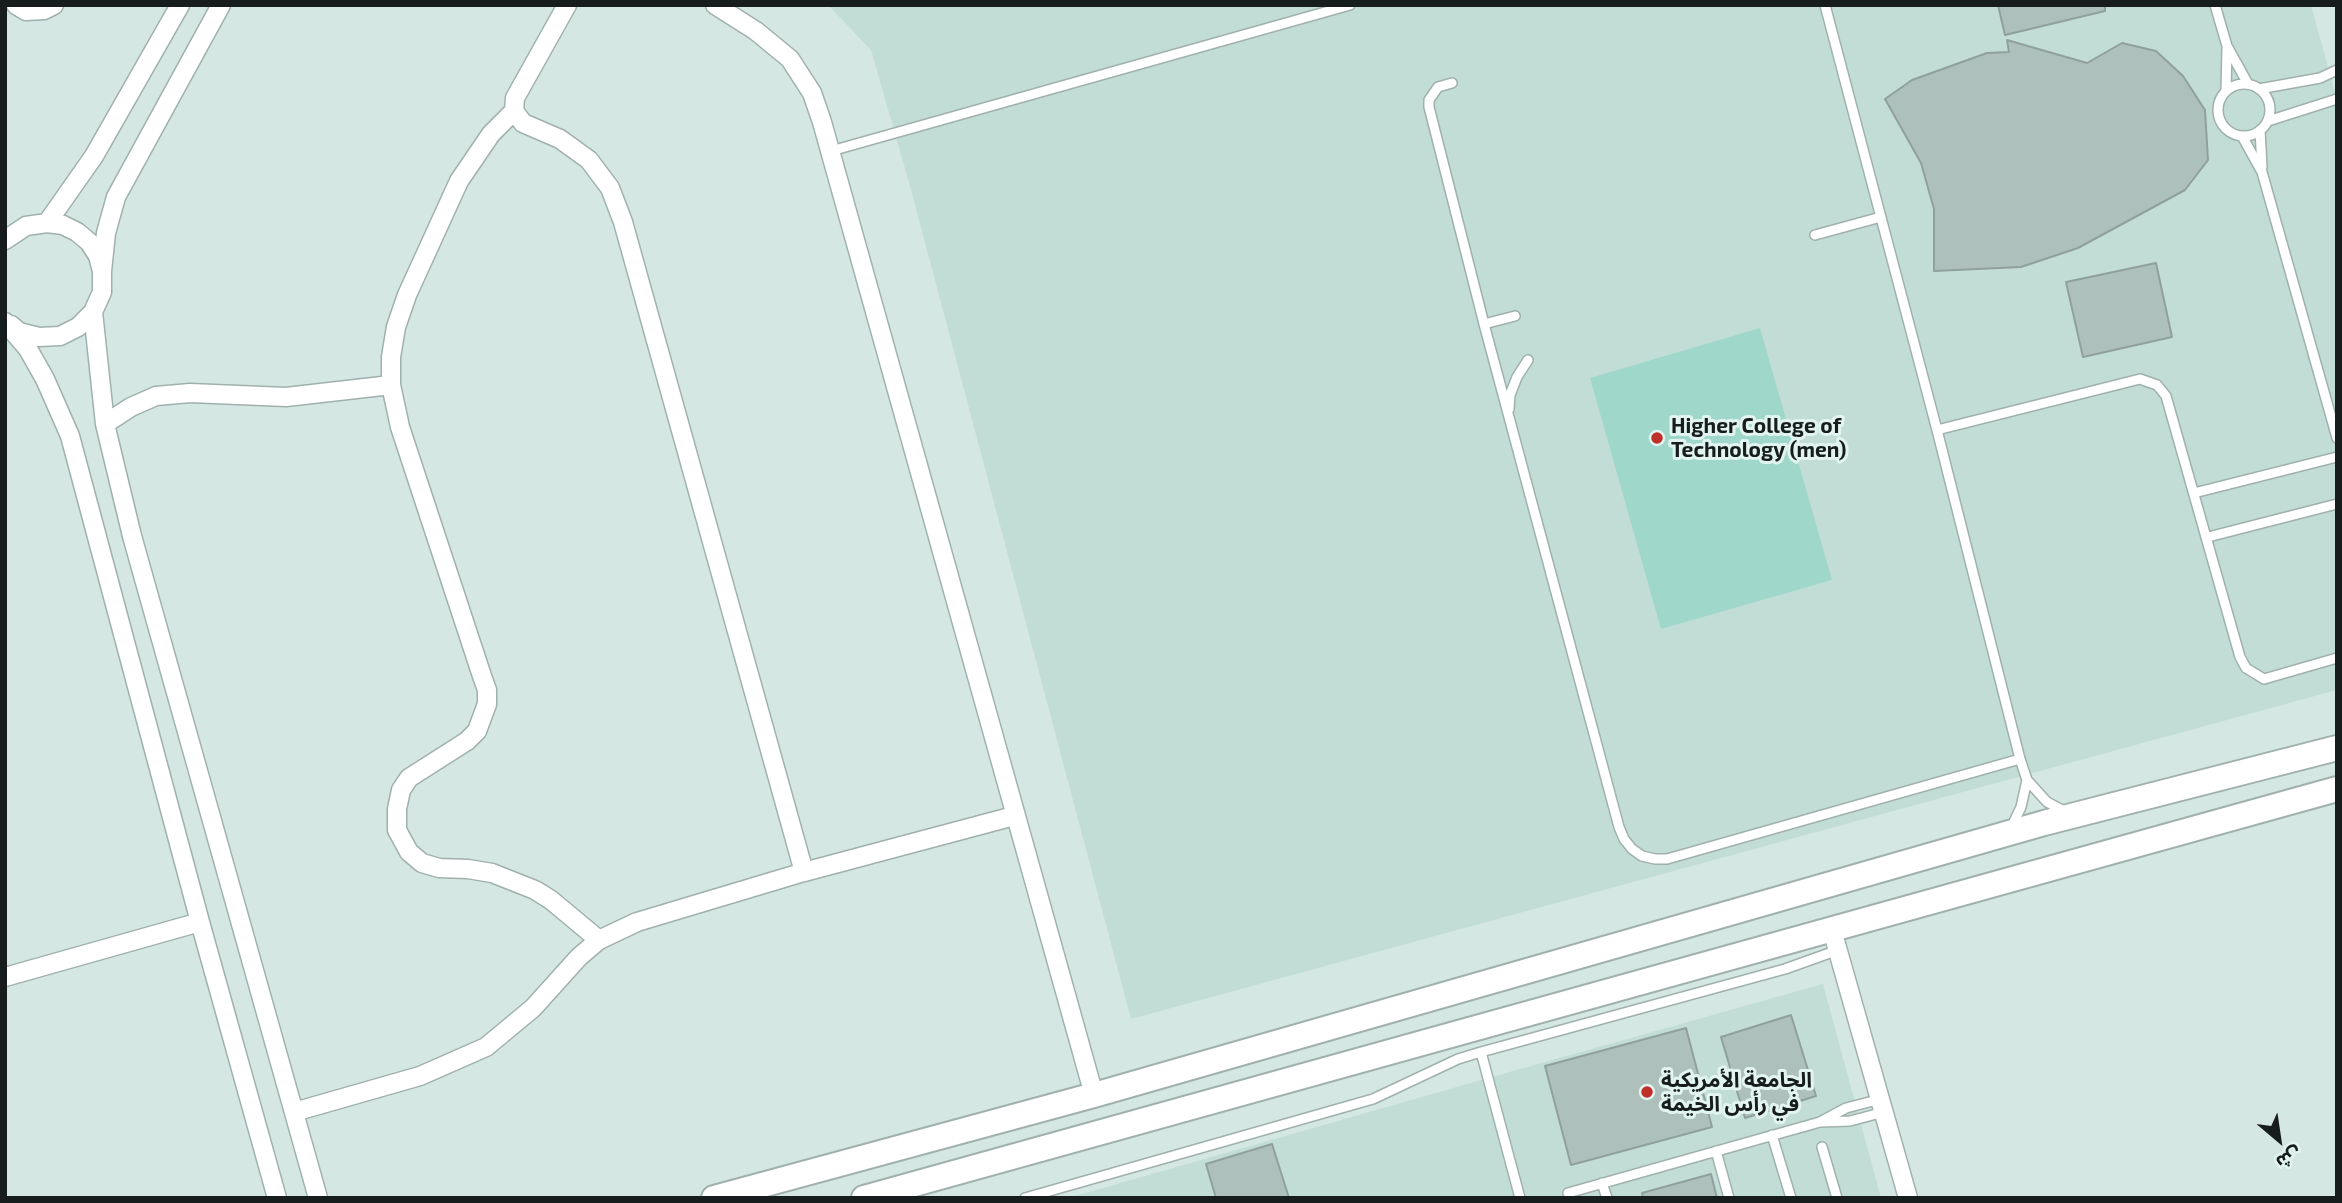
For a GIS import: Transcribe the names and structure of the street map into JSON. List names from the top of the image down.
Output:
{
  "places": ["Higher College of Technology (men)", "الجامعة الأمريكية في رأس الخيمة"],
  "north": "bottom right"
}
